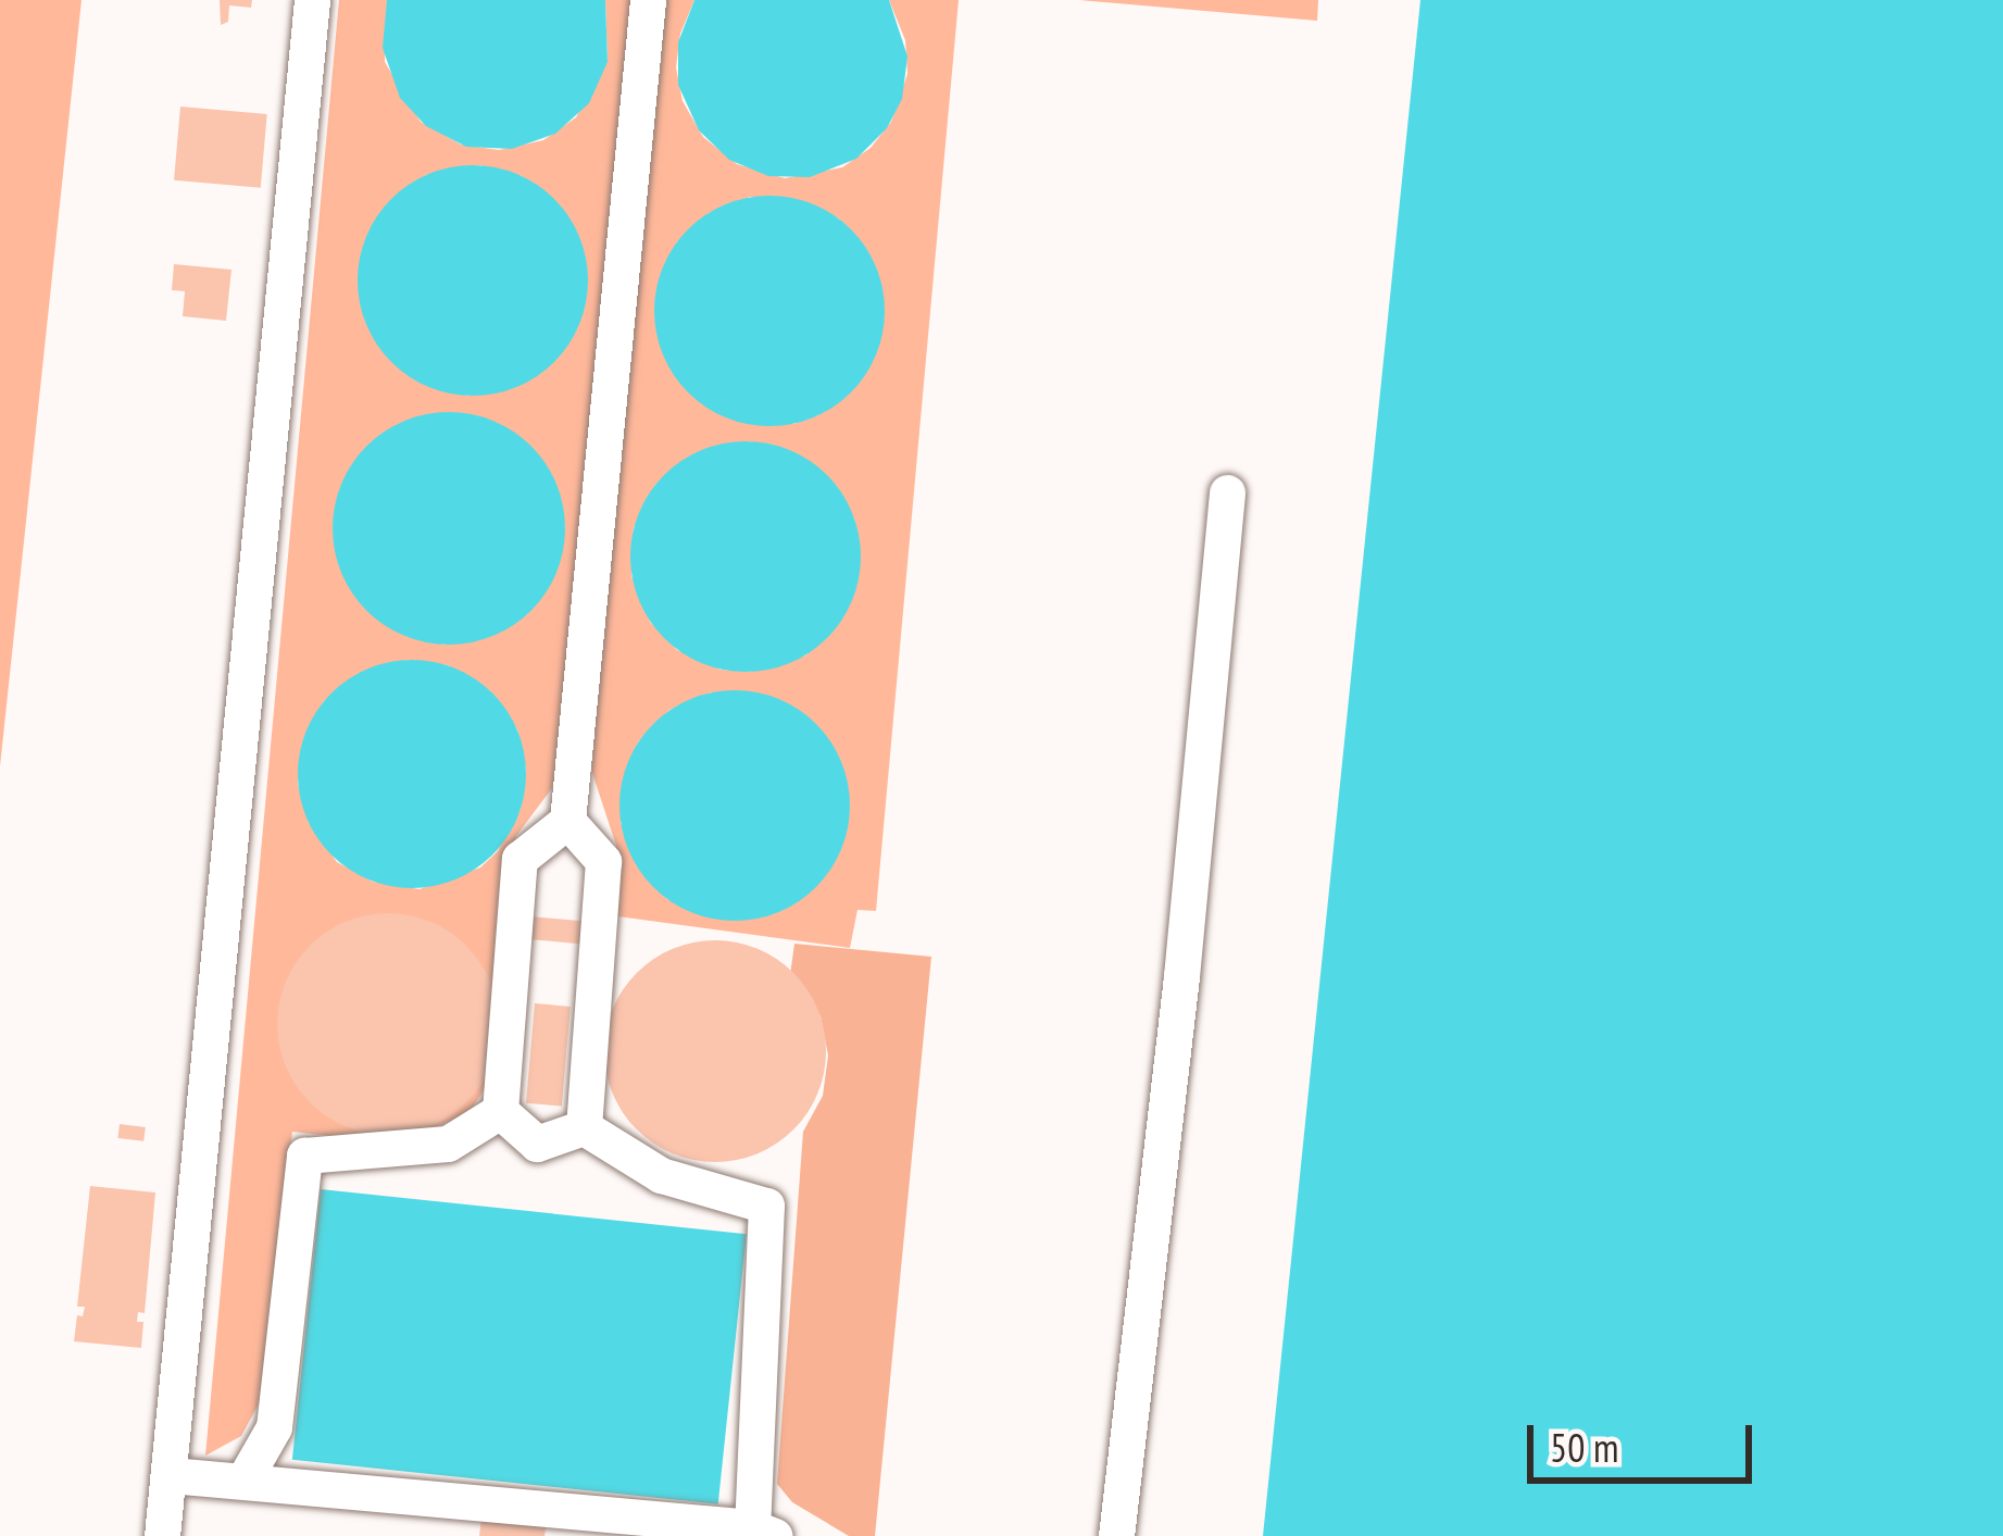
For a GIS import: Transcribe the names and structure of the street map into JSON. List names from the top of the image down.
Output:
{
  "scale_bar": "50 m"
}
